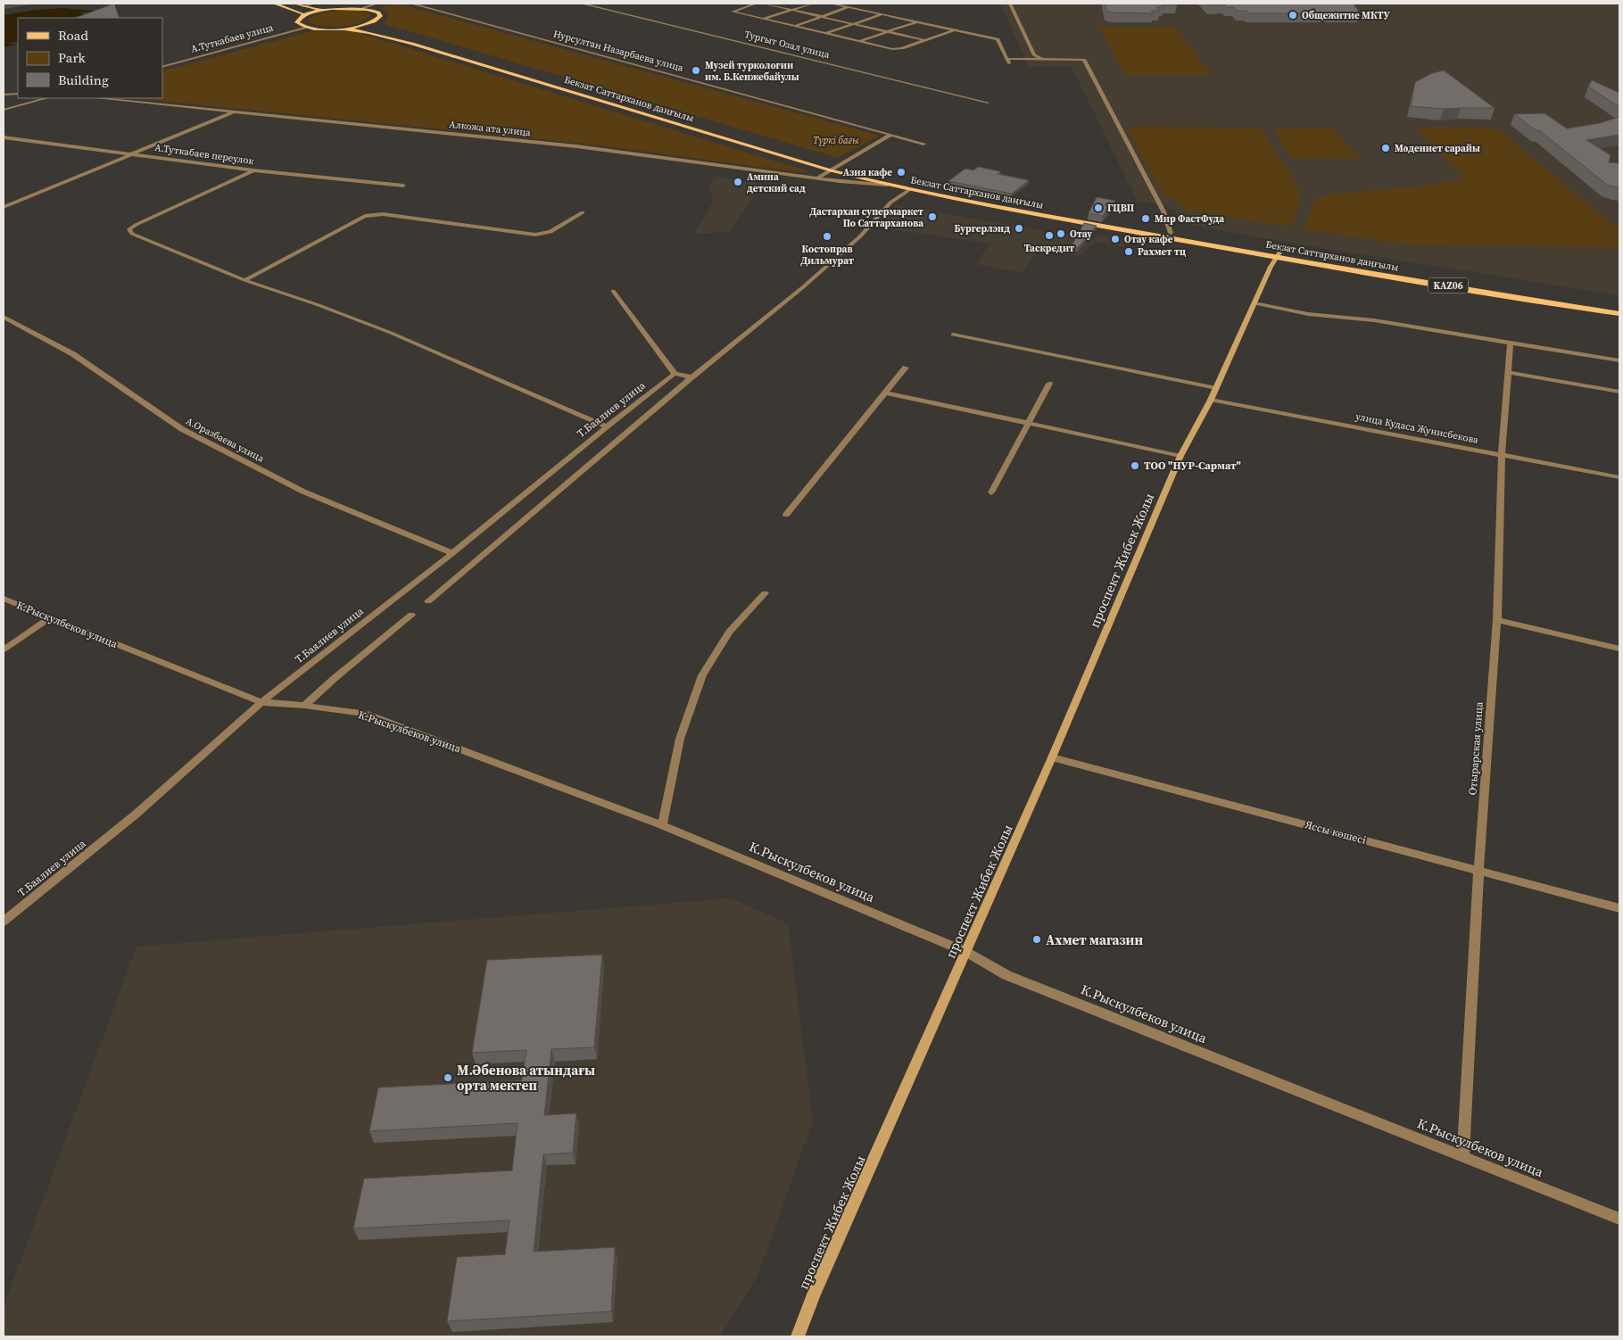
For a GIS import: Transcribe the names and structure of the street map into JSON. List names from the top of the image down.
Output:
{
  "streets": {
    "main road": ["Бекзат Саттарханов даңғылы", "KАZ06", "проспект Жибек Жолы"],
    "street": [
      "А.Туткабаев улица",
      "Тургыт Озал улица",
      "Нурсултан Назарбаева улица",
      "Алкожа ата улица",
      "А.Туткабаев переулок",
      "Т.Баялиев улица",
      "улица Кудаса Жунисбекова",
      "А.Оразбаева улица",
      "К.Рыскулбеков улица",
      "Отырарская улица",
      "Яссы көшесі"
    ]
  },
  "crossings": [
    ["А.Туткабаев улица", "KАZ06"],
    ["Бекзат Саттарханов даңғылы", "Алкожа ата улица"],
    ["Бекзат Саттарханов даңғылы", "KАZ06"],
    ["Бекзат Саттарханов даңғылы", "проспект Жибек Жолы"],
    ["Т.Баялиев улица", "А.Оразбаева улица"],
    ["Т.Баялиев улица", "К.Рыскулбеков улица"],
    ["улица Кудаса Жунисбекова", "проспект Жибек Жолы"],
    ["улица Кудаса Жунисбекова", "Отырарская улица"],
    ["проспект Жибек Жолы", "К.Рыскулбеков улица"],
    ["проспект Жибек Жолы", "Яссы көшесі"],
    ["К.Рыскулбеков улица", "Отырарская улица"],
    ["Отырарская улица", "Яссы көшесі"]
  ],
  "parks": ["Түркі бағы"],
  "places": [
    "Общежитие МКТУ",
    "Музей туркологии им. Б.Кенжебайулы",
    "Мәдениет сарайы",
    "Азия кафе",
    "Амина детский сад",
    "ГЦВП",
    "Дастархан супермаркет По Саттарханова",
    "Мир ФастФуда",
    "Бургерлэнд",
    "Отау",
    "Таскредит",
    "Костоправ Дильмурат",
    "Отау кафе",
    "Рахмет тц",
    "ТОО \"НУР-Сармат\"",
    "Ахмет магазин",
    "М.Әбенова атындағы орта мектеп"
  ],
  "legend": ["Road", "Park", "Building"]
}
